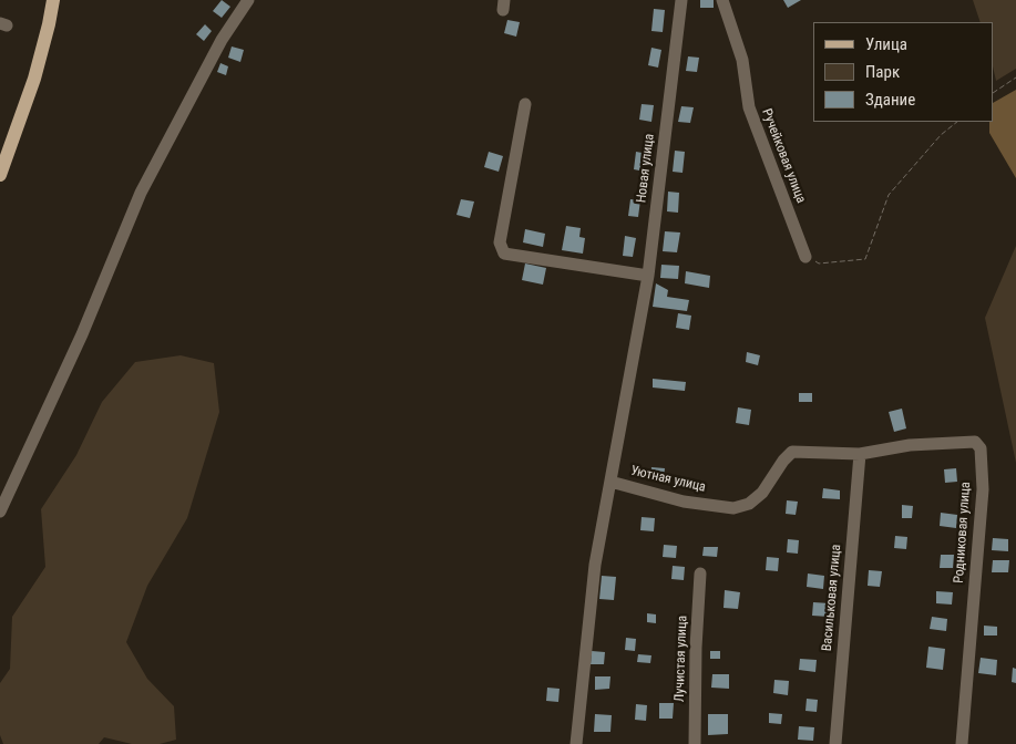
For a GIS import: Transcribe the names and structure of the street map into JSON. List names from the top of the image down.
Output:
{
  "streets": {
    "street": [
      "Ручейковая улица",
      "Новая улица",
      "Уютная улица",
      "Родниковая улица",
      "Васильковая улица",
      "Лучистая улица"
    ]
  },
  "crossings": [
    ["Новая улица", "Уютная улица"],
    ["Уютная улица", "Родниковая улица"],
    ["Уютная улица", "Васильковая улица"],
    ["Родниковая улица", "Васильковая улица"]
  ],
  "legend": ["Улица", "Парк", "Здание"]
}
